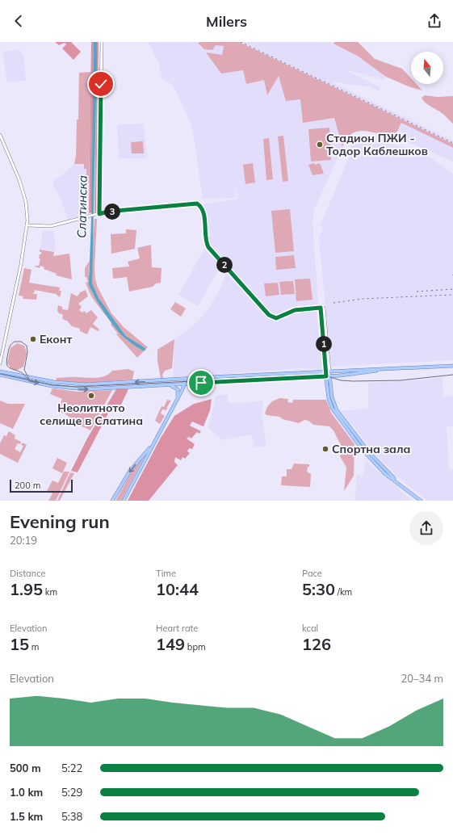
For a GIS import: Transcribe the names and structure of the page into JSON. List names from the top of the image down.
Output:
{
  "water": ["Слатинска"],
  "places": [
    "Стадион ПЖИ - Тодор Каблешков",
    "Еконт",
    "Неолитното селище в Слатина",
    "Спортна зала"
  ],
  "scale_bar": "200 m",
  "north": "top",
  "page": {
    "header": "Milers",
    "pins": ["3", "2", "1"],
    "scale": "200 m",
    "heading": ["Evening run", "20:19"],
    "stats": [
      ["Distance", "1.95 km"],
      ["Time", "10:44"],
      ["Pace", "5:30 /km"],
      ["Elevation", "15 m"],
      ["Heart rate", "149 bpm"],
      ["kcal", "126"]
    ],
    "chart": ["Elevation", "20–34 m"],
    "list": [
      {
        "name": "500 m",
        "note": "5:22"
      },
      {
        "name": "1.0 km",
        "note": "5:29"
      },
      {
        "name": "1.5 km",
        "note": "5:38"
      }
    ]
  }
}
